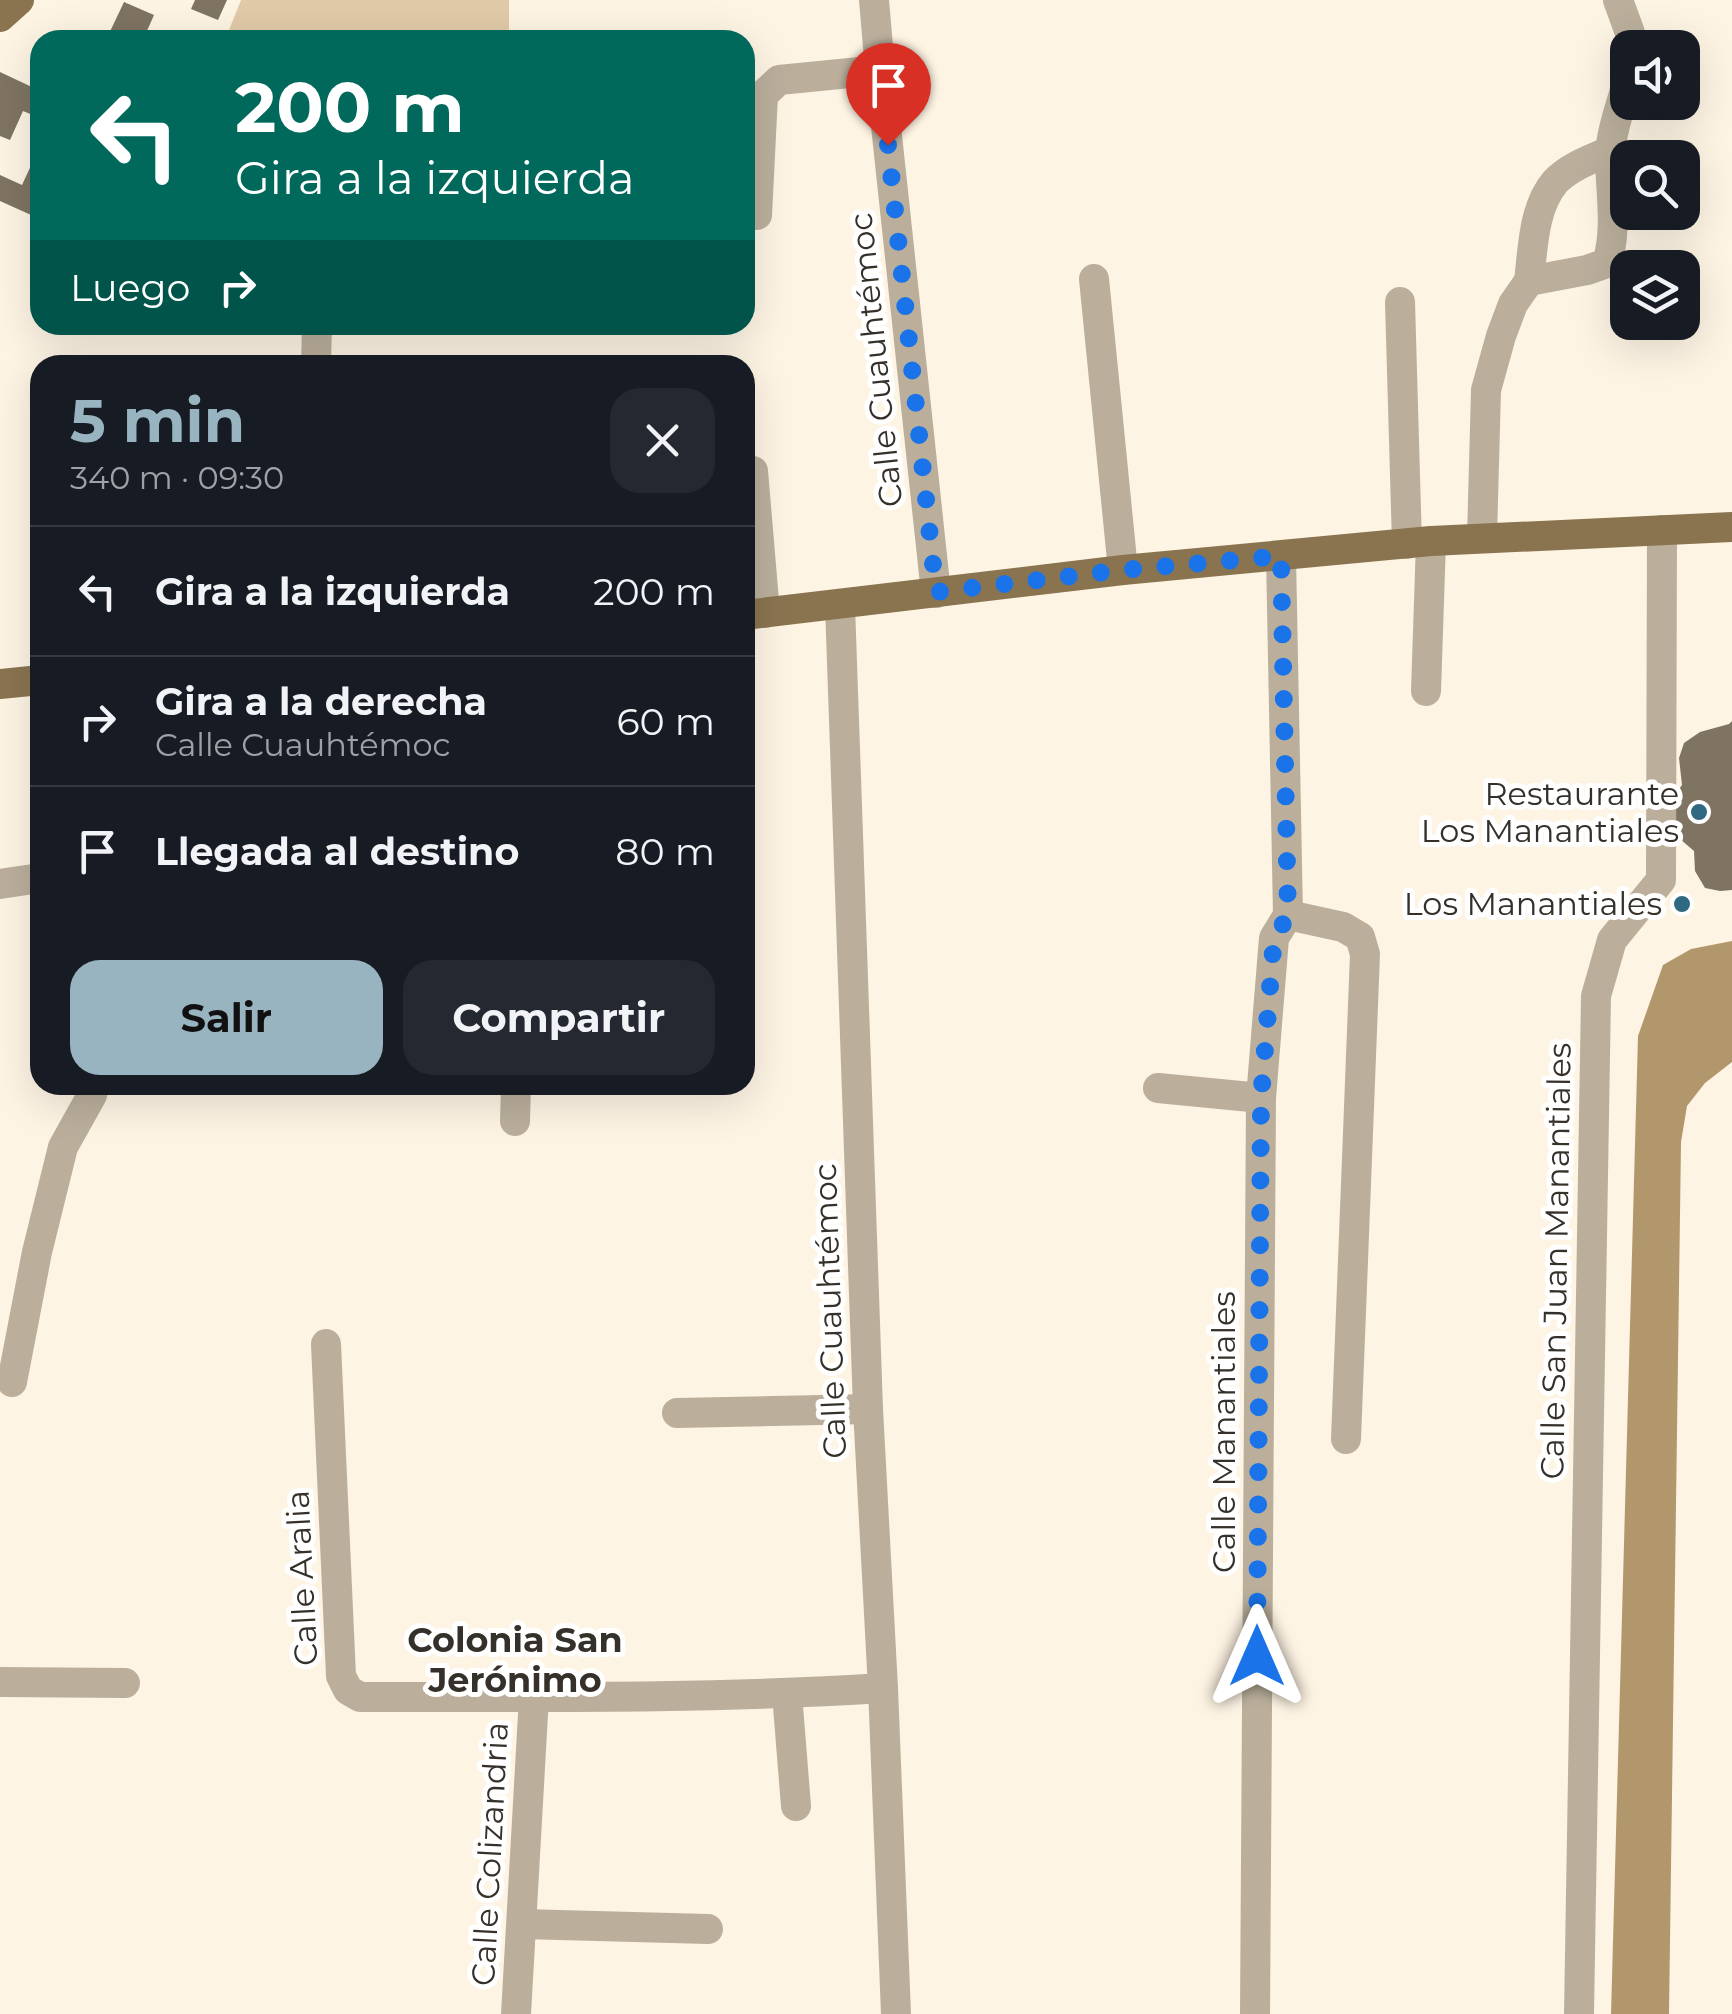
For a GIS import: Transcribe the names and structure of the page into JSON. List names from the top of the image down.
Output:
{
  "streets": {
    "street": [
      "Calle Cuauhtémoc",
      "Calle San Juan Manantiales",
      "Calle Manantiales",
      "Calle Aralia",
      "Calle Colizandria"
    ]
  },
  "crossings": [
    ["Calle Cuauhtémoc", "Calle Aralia"],
    ["Calle Aralia", "Calle Colizandria"]
  ],
  "districts": ["Colonia San Jerónimo"],
  "places": ["Restaurante Los Manantiales", "Los Manantiales"],
  "page": {
    "turn": ["200 m", "Gira a la izquierda"],
    "then": "Luego",
    "heading": ["5 min", "340 m · 09:30"],
    "list": [
      {
        "name": "Gira a la izquierda",
        "value": "200 m"
      },
      {
        "name": "Gira a la derecha",
        "note": "Calle Cuauhtémoc",
        "value": "60 m"
      },
      {
        "name": "Llegada al destino",
        "value": "80 m"
      }
    ],
    "buttons": ["Salir", "Compartir"]
  }
}
